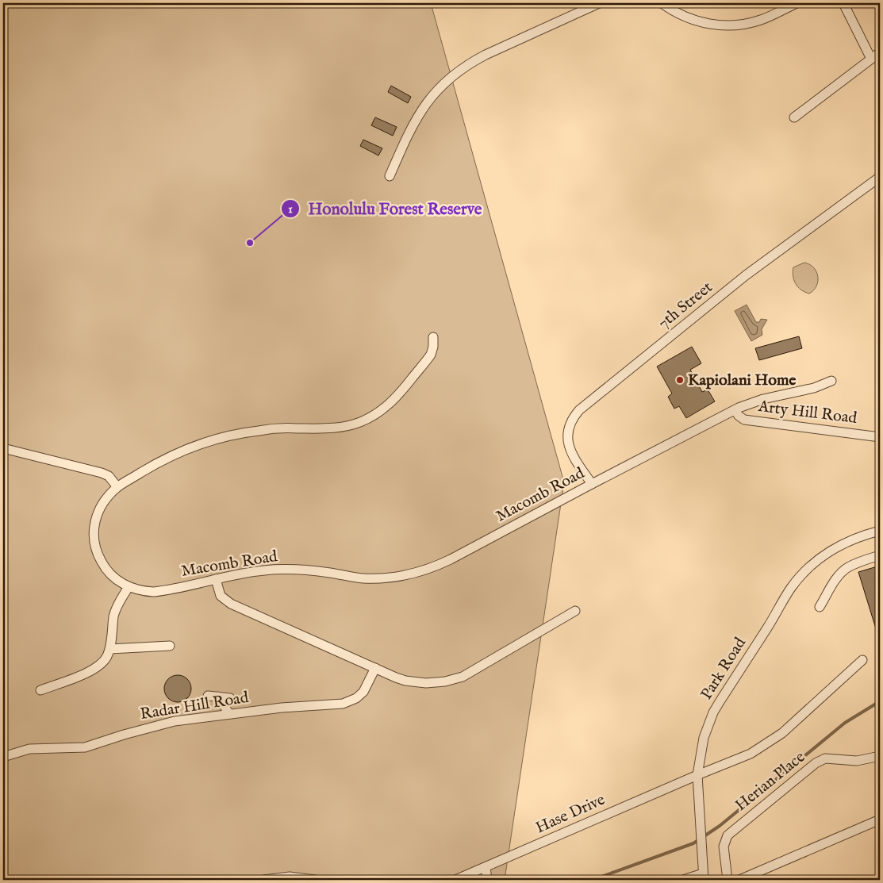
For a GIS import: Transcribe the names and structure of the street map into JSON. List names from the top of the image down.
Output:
{
  "streets": {
    "street": [
      "7th Street",
      "Arty Hill Road",
      "Macomb Road",
      "Park Road",
      "Radar Hill Road",
      "Herian Place",
      "Hase Drive"
    ]
  },
  "crossings": [
    ["7th Street", "Macomb Road"],
    ["Arty Hill Road", "Macomb Road"],
    ["Park Road", "Hase Drive"]
  ],
  "places": ["Honolulu Forest Reserve", "Kapiolani Home"]
}
